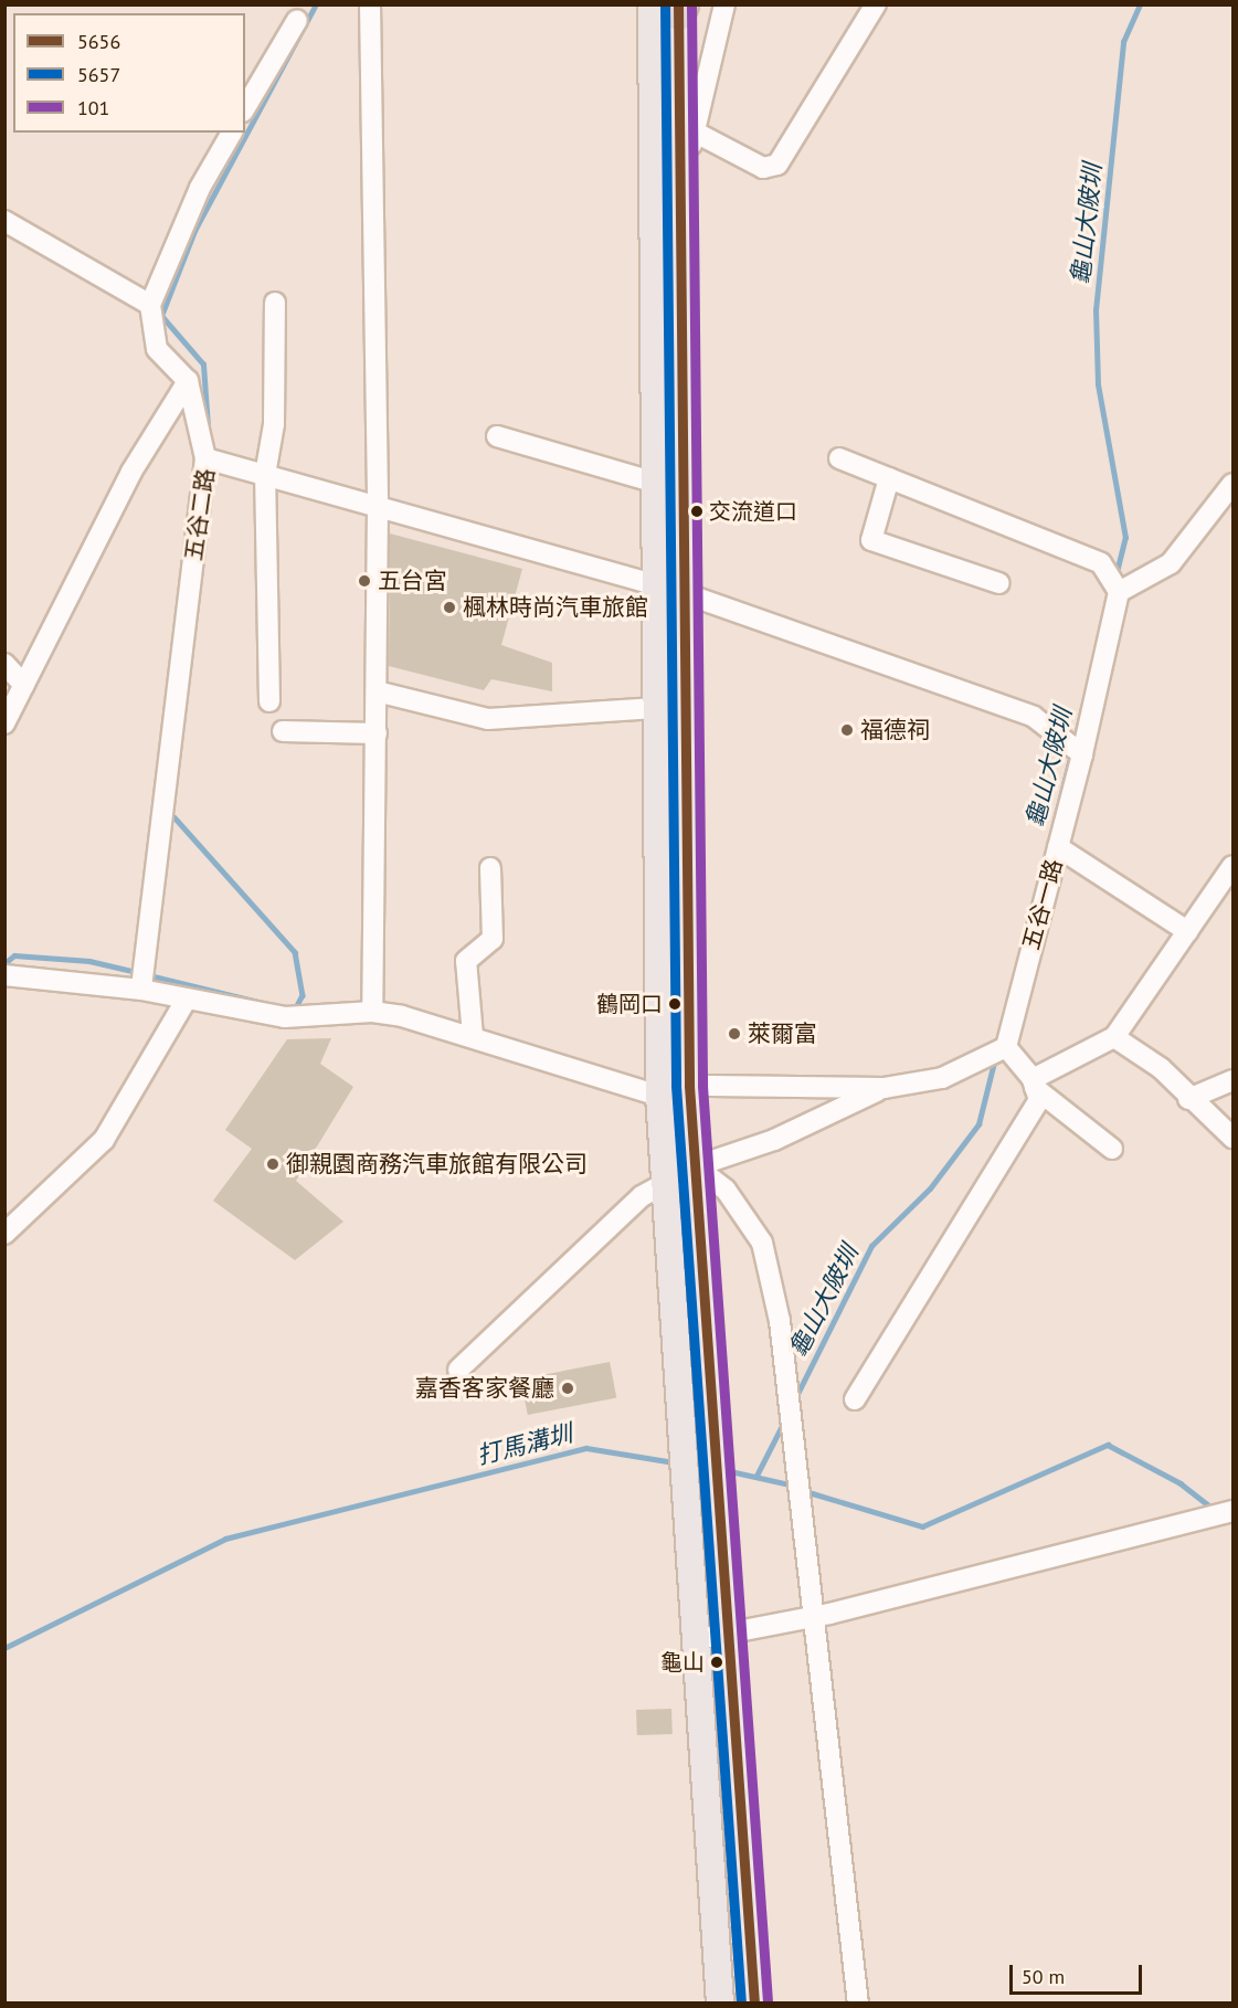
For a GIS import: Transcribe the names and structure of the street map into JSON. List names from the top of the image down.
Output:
{
  "streets": {
    "street": ["五谷二路", "五谷一路"]
  },
  "water": ["龜山大陂圳", "打馬溝圳"],
  "places": [
    "交流道口",
    "五台宮",
    "楓林時尚汽車旅館",
    "福德祠",
    "鶴岡口",
    "萊爾富",
    "御親園商務汽車旅館有限公司",
    "嘉香客家餐廳",
    "龜山"
  ],
  "lines": ["transit line 5656", "transit line 5657", "transit line 101"],
  "legend": ["5656", "5657", "101"],
  "scale_bar": "50 m"
}
